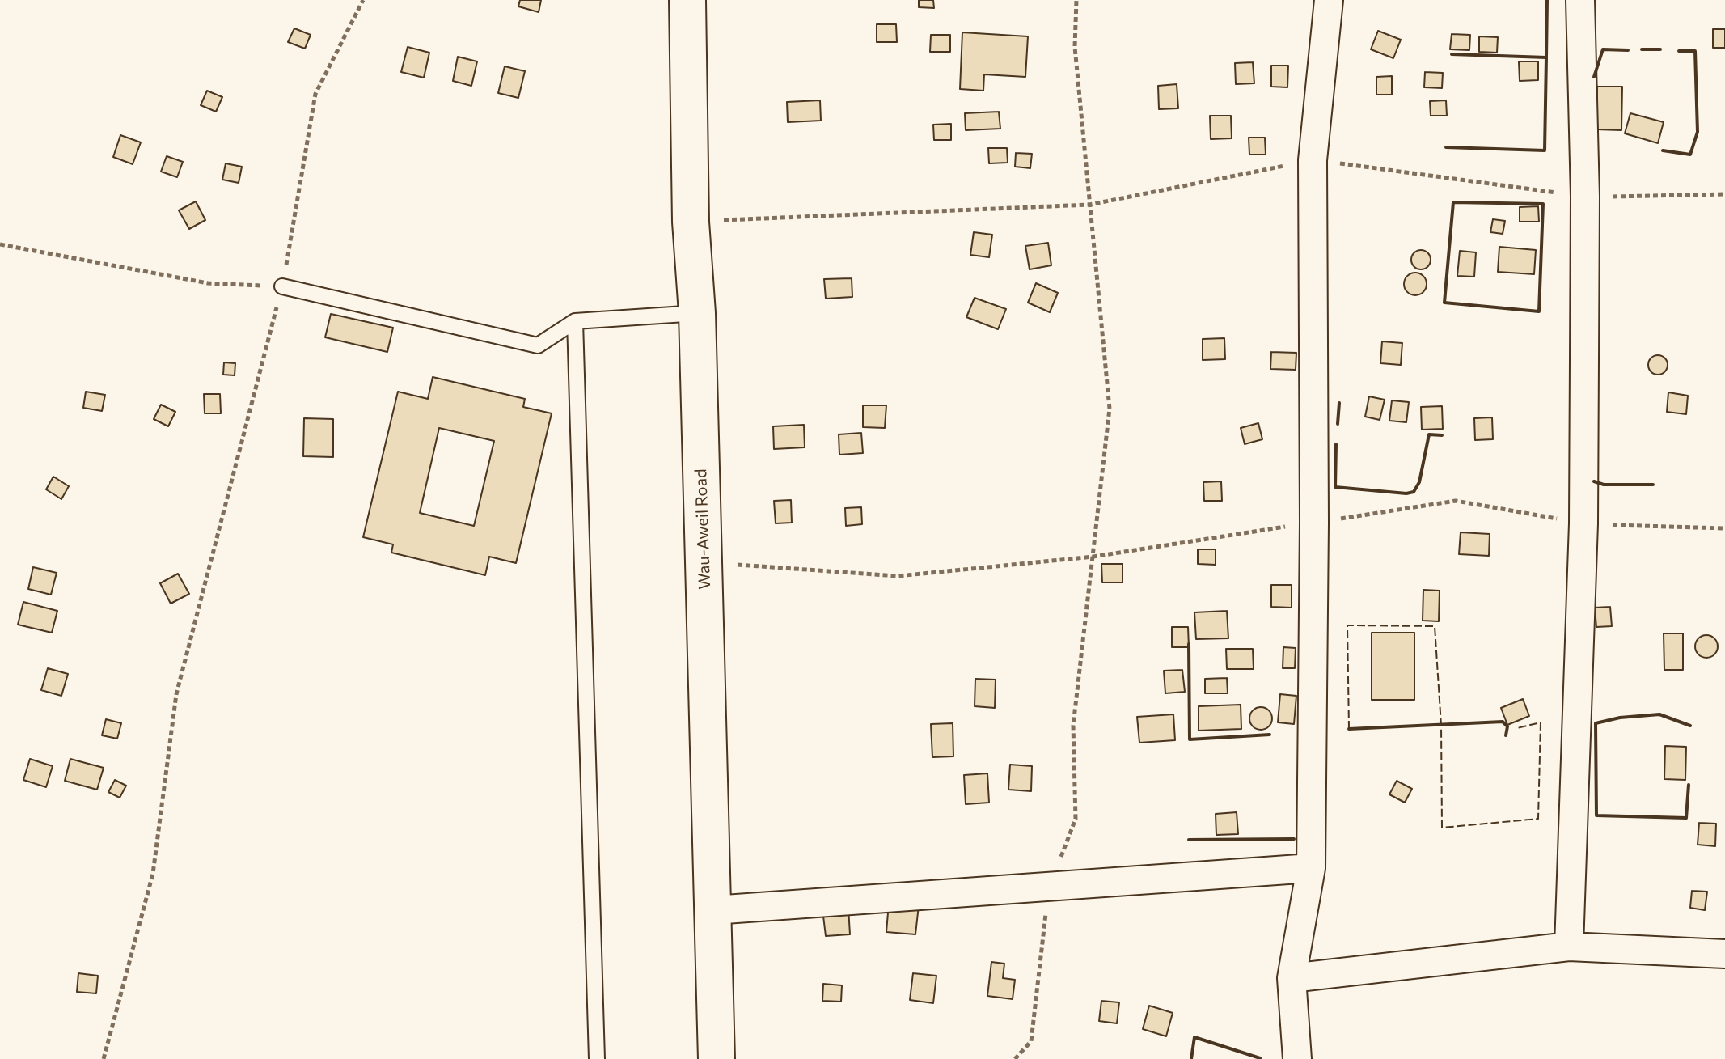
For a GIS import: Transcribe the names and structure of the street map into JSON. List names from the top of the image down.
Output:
{
  "streets": {
    "main road": ["Wau-Aweil Road"]
  }
}
